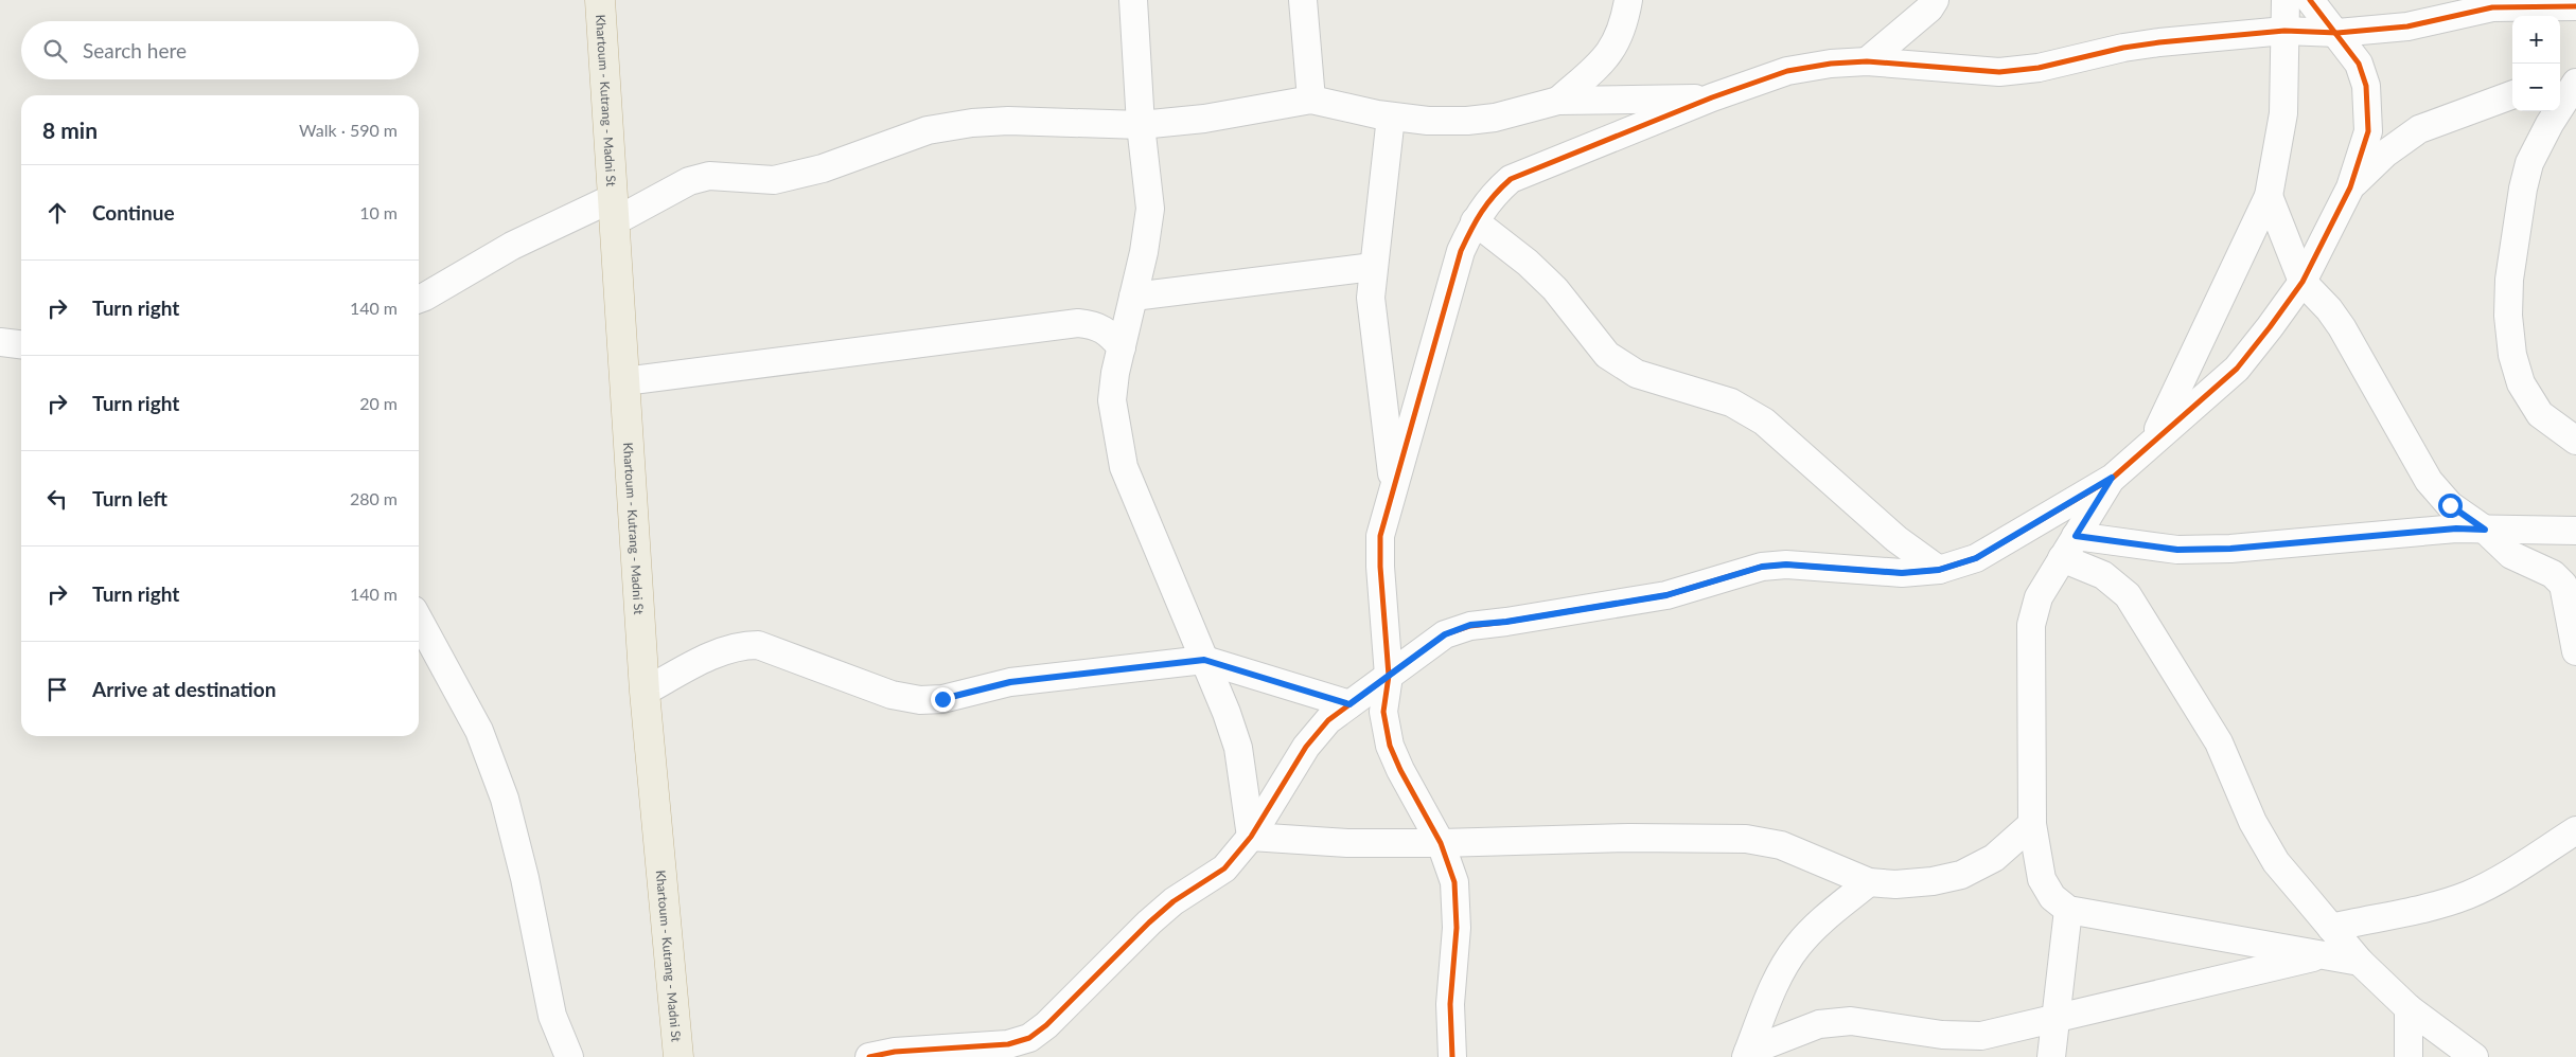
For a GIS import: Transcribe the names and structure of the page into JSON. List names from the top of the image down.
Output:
{
  "streets": {
    "highway": ["Khartoum - Kutrang - Madni St"]
  },
  "page": {
    "map_buttons": ["+", "−"],
    "search": "Search here",
    "heading": ["8 min", "Walk · 590 m"],
    "list": [
      ["Continue", "10 m"],
      ["Turn right", "140 m"],
      ["Turn right", "20 m"],
      ["Turn left", "280 m"],
      ["Turn right", "140 m"],
      "Arrive at destination"
    ]
  }
}
